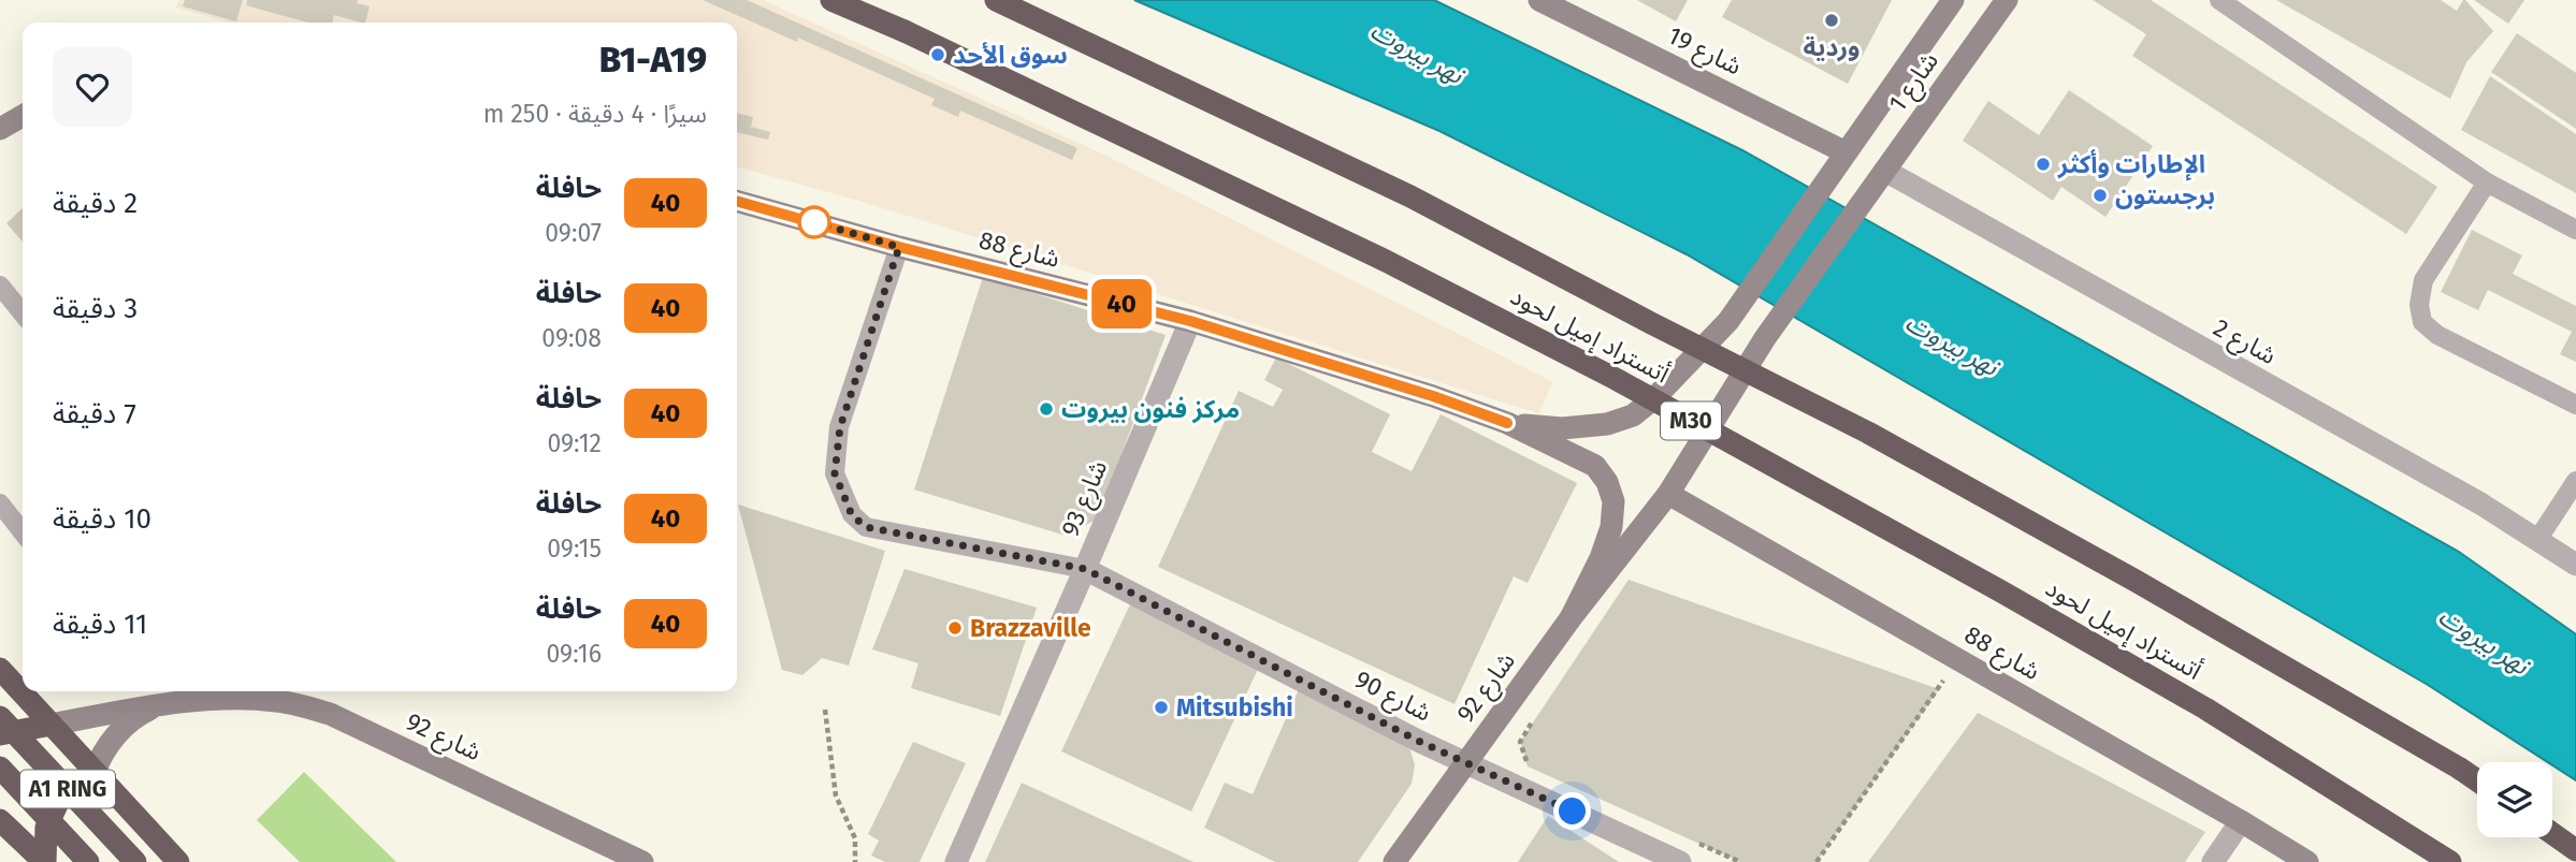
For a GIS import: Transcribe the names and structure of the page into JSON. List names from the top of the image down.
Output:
{
  "streets": {
    "highway": ["أتستراد إميل لحود", "M30", "A1 RING"],
    "main road": [
      "شارع 19",
      "شارع 1",
      "شارع 88",
      "شارع 92"
    ],
    "street": ["شارع 2", "شارع 93", "شارع 90"]
  },
  "crossings": [
    ["شارع 19", "شارع 1"],
    ["شارع 1", "شارع 88"],
    ["شارع 1", "شارع 2"],
    ["شارع 1", "شارع 92"],
    ["شارع 88", "شارع 93"],
    ["شارع 93", "شارع 90"],
    ["شارع 92", "شارع 90"]
  ],
  "water": ["نهر بيروت"],
  "places": [
    "وردية",
    "سوق الأحد",
    "الإطارات وأكثر",
    "برجستون",
    "مركز فنون بيروت",
    "Brazzaville",
    "Mitsubishi"
  ],
  "lines": ["bus line 40"],
  "page": {
    "on_map": "40",
    "heading": ["B1-A19", "سيرًا · 4 دقيقة · 250 m"],
    "list": [
      {
        "mark": "40",
        "name": "حافلة",
        "note": "09:07",
        "value": "2 دقيقة"
      },
      {
        "mark": "40",
        "name": "حافلة",
        "note": "09:08",
        "value": "3 دقيقة"
      },
      {
        "mark": "40",
        "name": "حافلة",
        "note": "09:12",
        "value": "7 دقيقة"
      },
      {
        "mark": "40",
        "name": "حافلة",
        "note": "09:15",
        "value": "10 دقيقة"
      },
      {
        "mark": "40",
        "name": "حافلة",
        "note": "09:16",
        "value": "11 دقيقة"
      }
    ]
  }
}
